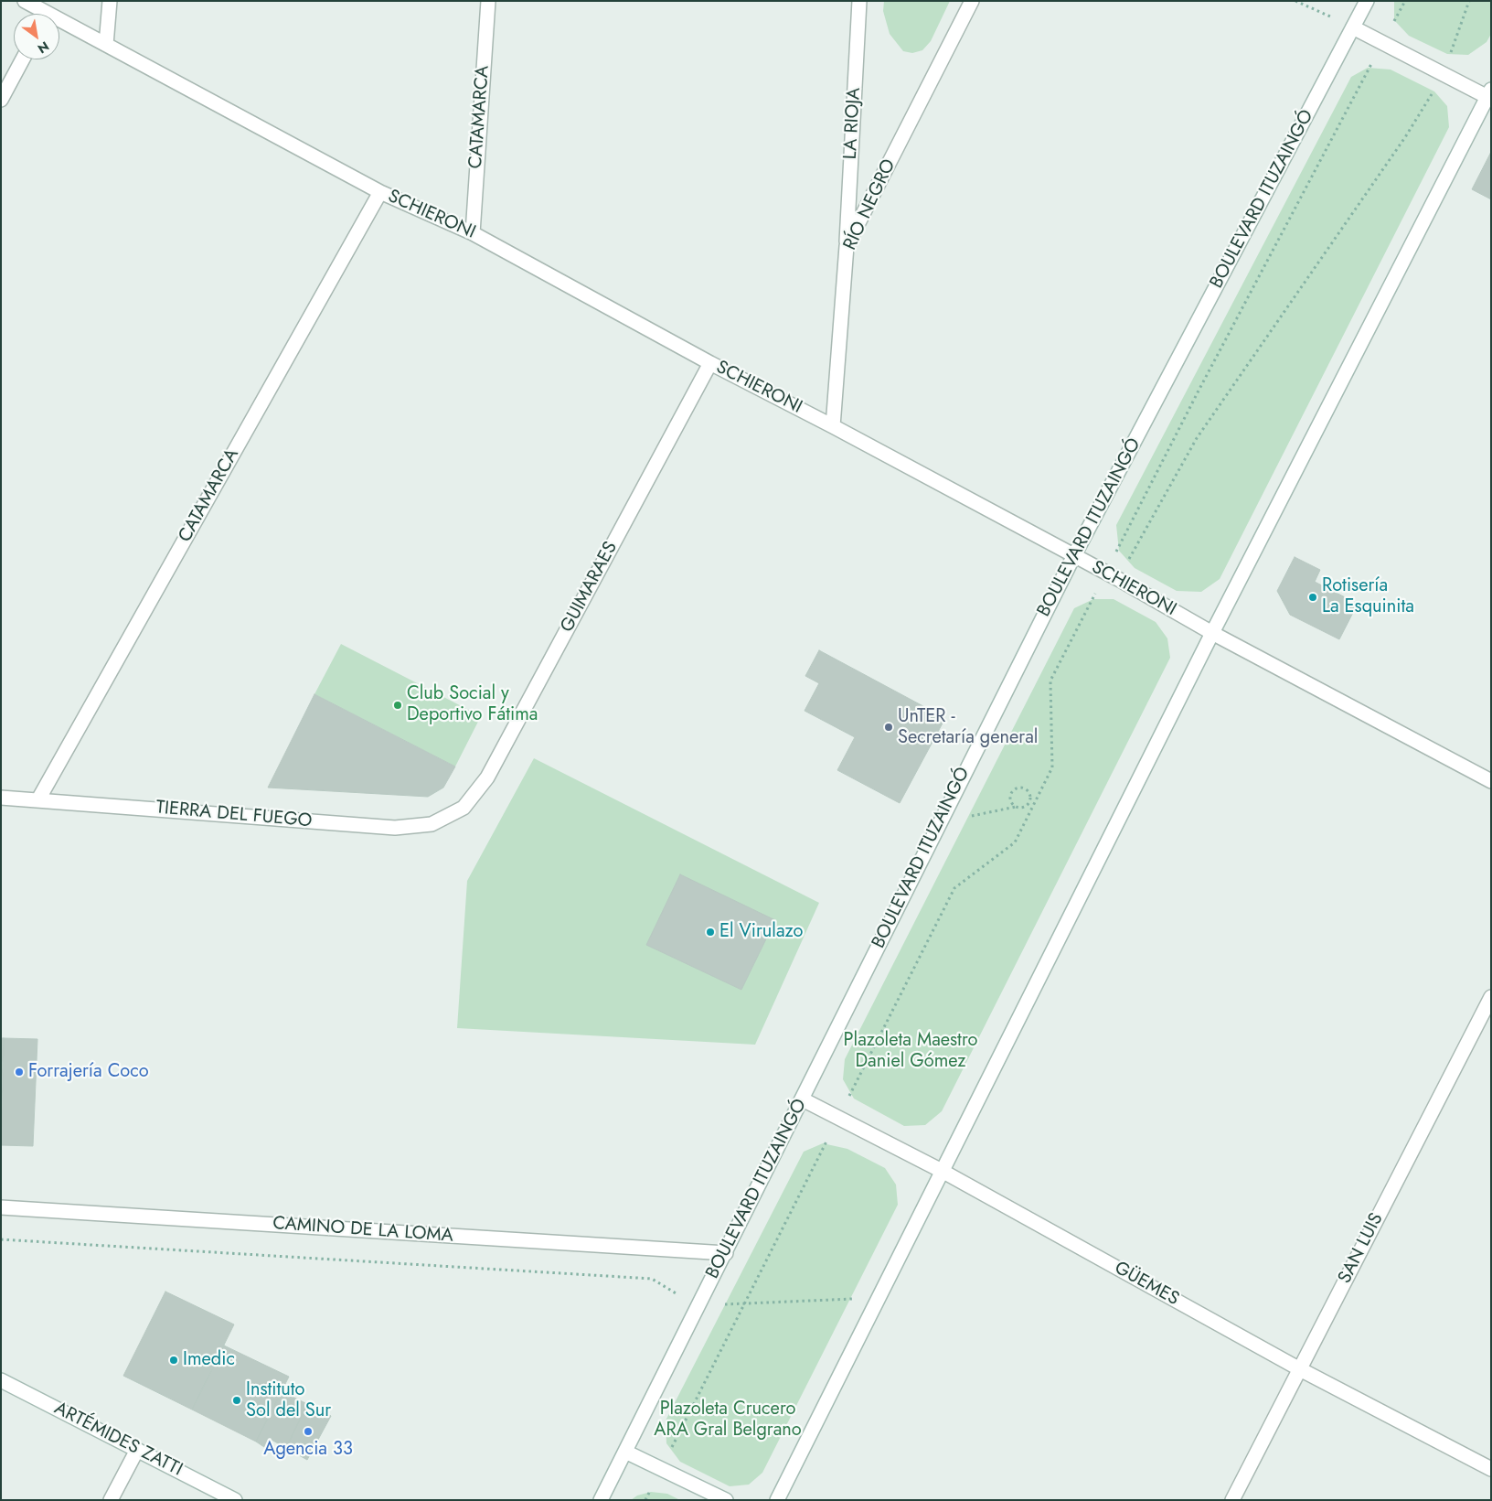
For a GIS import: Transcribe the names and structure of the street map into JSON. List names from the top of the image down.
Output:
{
  "streets": {
    "street": [
      "CATAMARCA",
      "LA RIOJA",
      "BOULEVARD ITUZAINGÓ",
      "RÍO NEGRO",
      "SCHIERONI",
      "GUIMARAES",
      "TIERRA DEL FUEGO",
      "CAMINO DE LA LOMA",
      "SAN LUIS",
      "GÜEMES",
      "ARTÉMIDES ZATTI"
    ]
  },
  "crossings": [
    ["CATAMARCA", "SCHIERONI"],
    ["CATAMARCA", "TIERRA DEL FUEGO"],
    ["LA RIOJA", "RÍO NEGRO"],
    ["BOULEVARD ITUZAINGÓ", "SCHIERONI"],
    ["BOULEVARD ITUZAINGÓ", "CAMINO DE LA LOMA"],
    ["BOULEVARD ITUZAINGÓ", "GÜEMES"],
    ["RÍO NEGRO", "SCHIERONI"],
    ["SCHIERONI", "GUIMARAES"],
    ["GUIMARAES", "TIERRA DEL FUEGO"],
    ["SAN LUIS", "GÜEMES"]
  ],
  "parks": ["Plazoleta Maestro Daniel Gómez", "Plazoleta Crucero ARA Gral Belgrano"],
  "places": [
    "Rotisería La Esquinita",
    "Club Social y Deportivo Fátima",
    "UnTER - Secretaría general",
    "El Virulazo",
    "Forrajería Coco",
    "Imedic",
    "Instituto Sol del Sur",
    "Agencia 33"
  ],
  "north": "bottom right"
}
